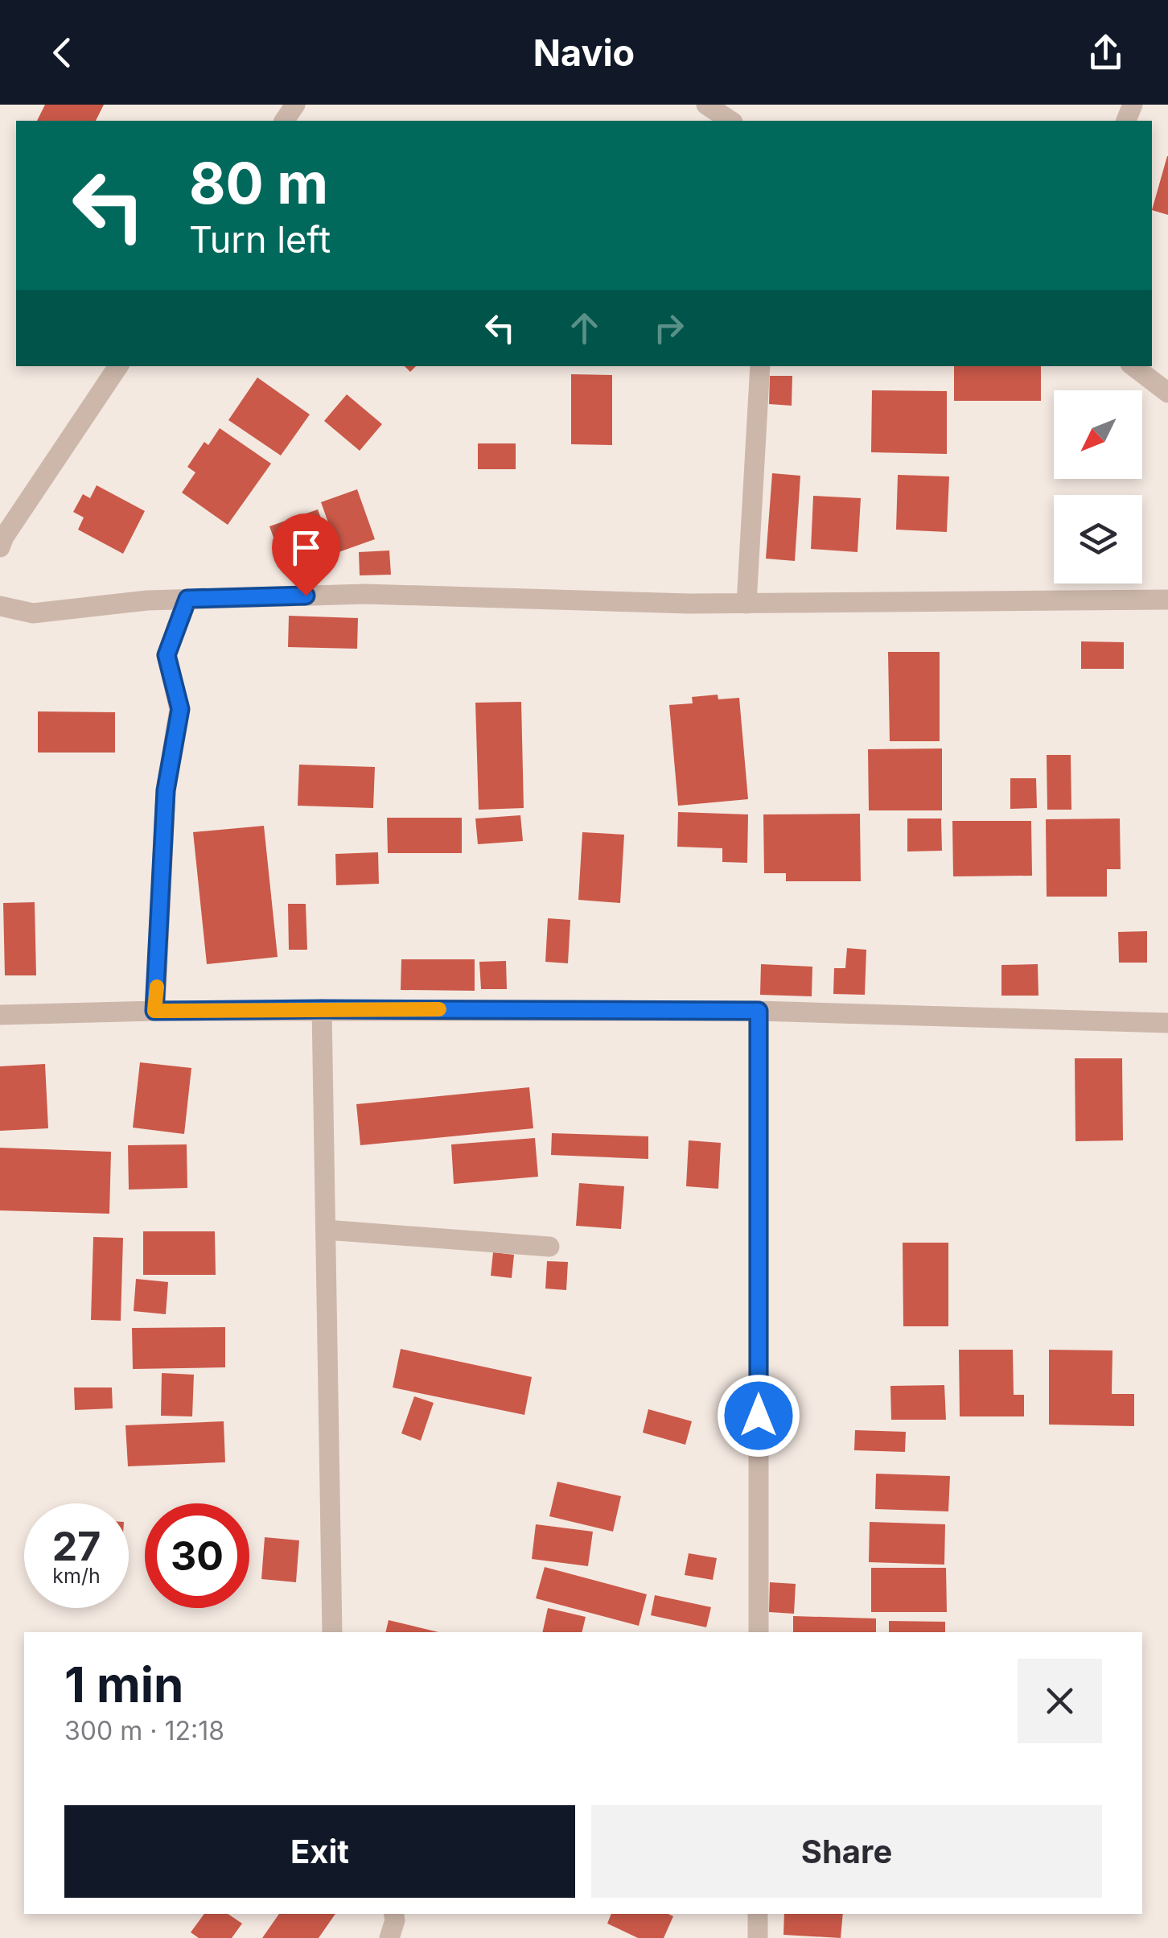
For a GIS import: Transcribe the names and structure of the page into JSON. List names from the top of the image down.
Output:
{
  "north": "bottom left",
  "page": {
    "header": "Navio",
    "turn": ["80 m", "Turn left"],
    "speed": "27 km/h",
    "limit": "30",
    "heading": ["1 min", "300 m · 12:18"],
    "buttons": ["Exit", "Share"]
  }
}
